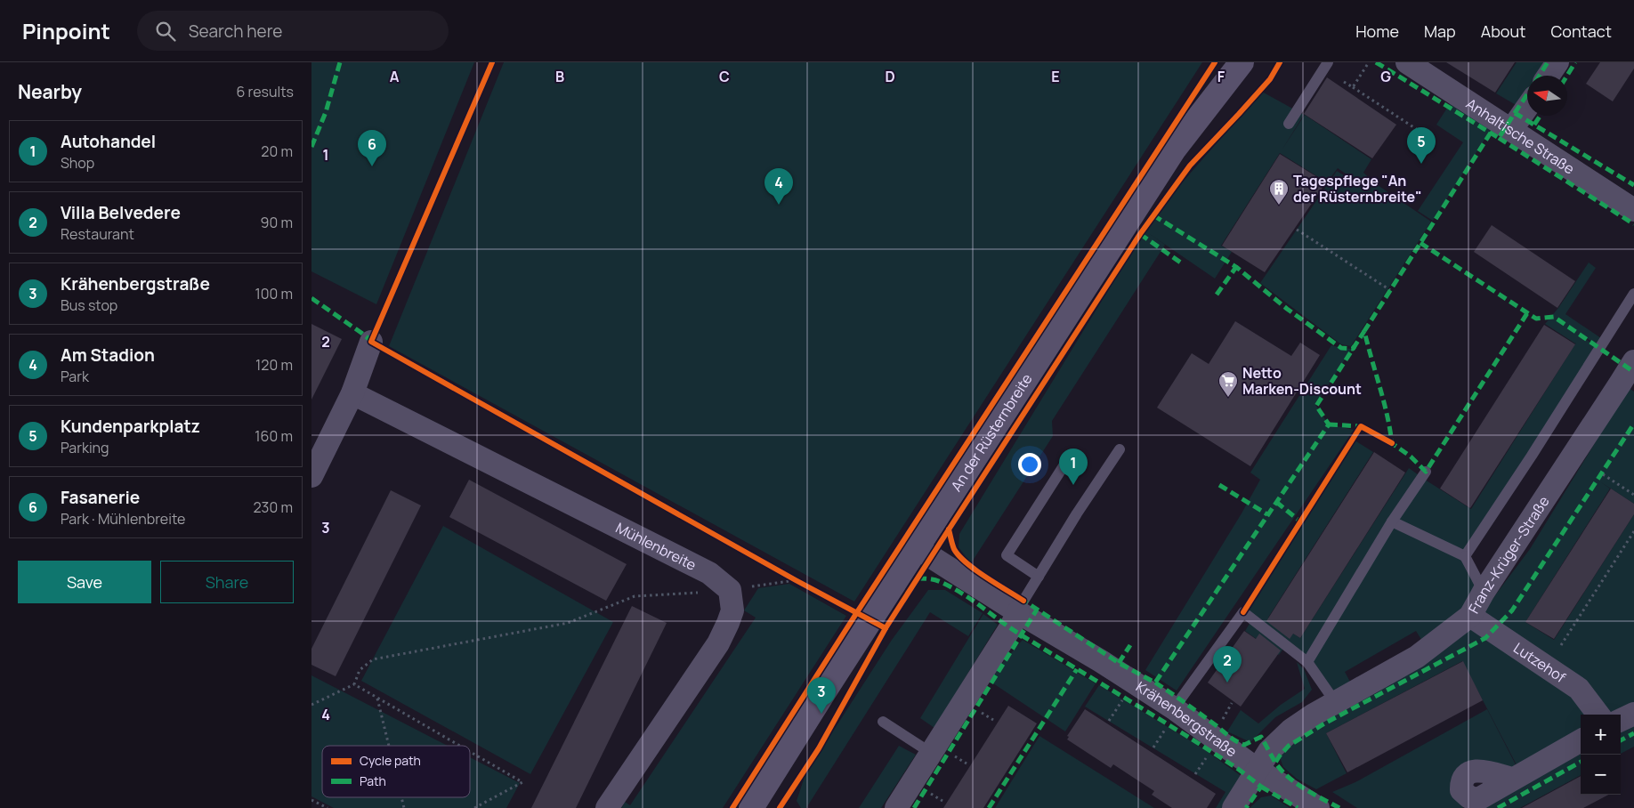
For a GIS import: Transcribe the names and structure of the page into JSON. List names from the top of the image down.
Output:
{
  "streets": {
    "main road": ["An der Rüsternbreite"],
    "street": [
      "Anhaltische Straße",
      "Mühlenbreite",
      "Franz-Krüger-Straße",
      "Lutzehof",
      "Krähenbergstraße"
    ]
  },
  "crossings": [
    ["An der Rüsternbreite", "Krähenbergstraße"],
    ["Franz-Krüger-Straße", "Lutzehof"],
    ["Franz-Krüger-Straße", "Krähenbergstraße"]
  ],
  "places": {
    "building": ["Tagespflege \"An der Rüsternbreite\""],
    "supermarket": ["Netto Marken-Discount"]
  },
  "legend": ["Cycle path", "Path"],
  "north": "left",
  "page": {
    "header": "Pinpoint",
    "search": "Search here",
    "nav": [
      "Home",
      "Map",
      "About",
      "Contact"
    ],
    "heading": ["Nearby", "6 results"],
    "list": [
      {
        "mark": "1",
        "name": "Autohandel",
        "note": "Shop",
        "value": "20 m"
      },
      {
        "mark": "2",
        "name": "Villa Belvedere",
        "note": "Restaurant",
        "value": "90 m"
      },
      {
        "mark": "3",
        "name": "Krähenbergstraße",
        "note": "Bus stop",
        "value": "100 m"
      },
      {
        "mark": "4",
        "name": "Am Stadion",
        "note": "Park",
        "value": "120 m"
      },
      {
        "mark": "5",
        "name": "Kundenparkplatz",
        "note": "Parking",
        "value": "160 m"
      },
      {
        "mark": "6",
        "name": "Fasanerie",
        "note": "Park · Mühlenbreite",
        "value": "230 m"
      }
    ],
    "pins": [
      "5",
      "6",
      "4",
      "1",
      "2",
      "3"
    ],
    "buttons": ["Save", "Share"],
    "map_buttons": ["+", "−"]
  },
  "grid": {
    "columns": [
      "A",
      "B",
      "C",
      "D",
      "E",
      "F",
      "G"
    ],
    "rows": [
      "1",
      "2",
      "3",
      "4"
    ]
  }
}
